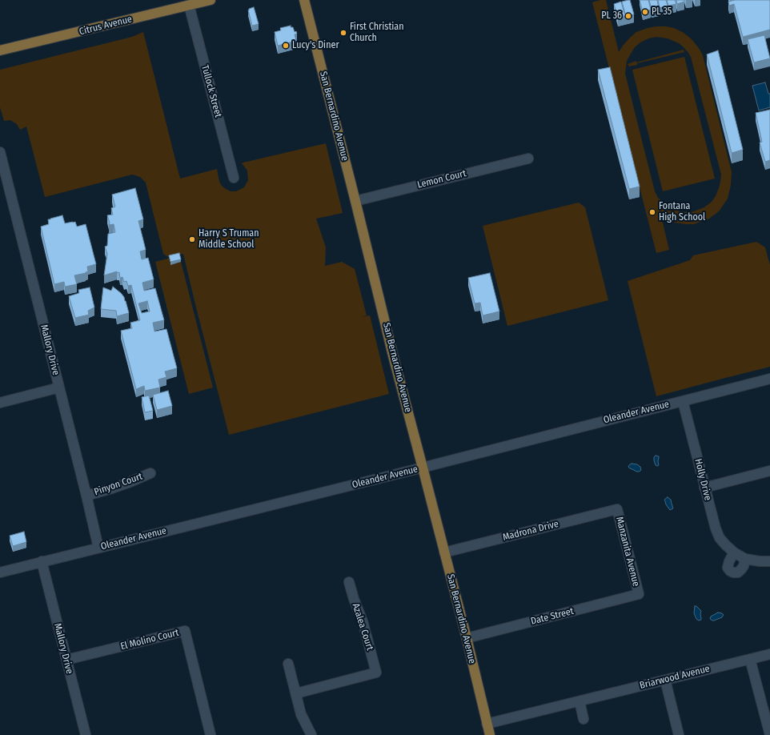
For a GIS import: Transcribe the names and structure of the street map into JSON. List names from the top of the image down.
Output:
{
  "streets": {
    "main road": ["Citrus Avenue", "San Bernardino Avenue"],
    "street": [
      "Tullock Street",
      "Lemon Court",
      "Mallory Drive",
      "Oleander Avenue",
      "Holly Drive",
      "Pinyon Court",
      "Madrona Drive",
      "Manzanita Avenue",
      "Date Street",
      "Azalea Court",
      "El Molino Court",
      "Briarwood Avenue"
    ]
  },
  "crossings": [
    ["Citrus Avenue", "Tullock Street"],
    ["San Bernardino Avenue", "Lemon Court"],
    ["San Bernardino Avenue", "Oleander Avenue"],
    ["San Bernardino Avenue", "Madrona Drive"],
    ["San Bernardino Avenue", "Date Street"],
    ["San Bernardino Avenue", "Briarwood Avenue"],
    ["Mallory Drive", "Oleander Avenue"],
    ["Mallory Drive", "Pinyon Court"],
    ["Mallory Drive", "El Molino Court"],
    ["Oleander Avenue", "Holly Drive"],
    ["Madrona Drive", "Manzanita Avenue"],
    ["Manzanita Avenue", "Date Street"]
  ],
  "places": [
    "PL 35",
    "PL 36",
    "First Christian Church",
    "Lucy's Diner",
    "Fontana High School",
    "Harry S Truman Middle School"
  ]
}
